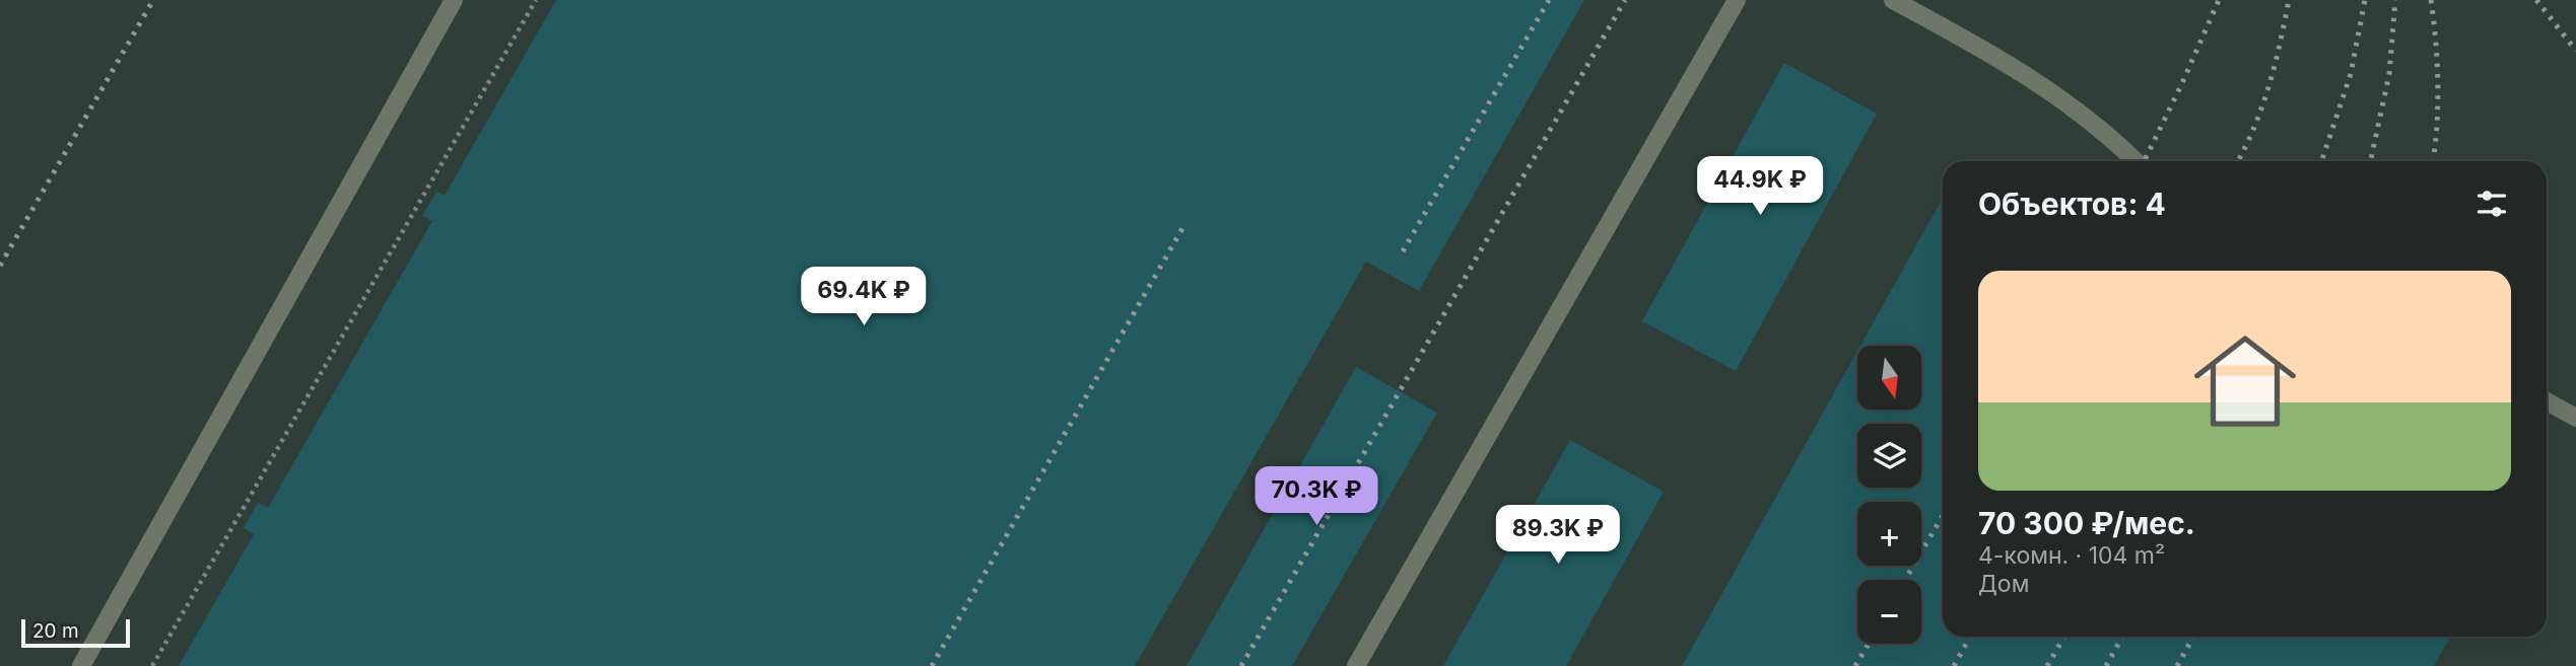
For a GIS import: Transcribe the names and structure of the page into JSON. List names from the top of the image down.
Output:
{
  "scale_bar": "20 m",
  "north": "bottom",
  "page": {
    "price": [
      "44.9K ₽",
      "69.4K ₽",
      "70.3K ₽",
      "89.3K ₽"
    ],
    "heading": "Объектов: 4",
    "list": [
      {
        "name": "70 300 ₽/мес.",
        "note": "4-комн. · 104 m² · Дом"
      }
    ],
    "map_buttons": ["+", "−"],
    "scale": "20 m"
  }
}
